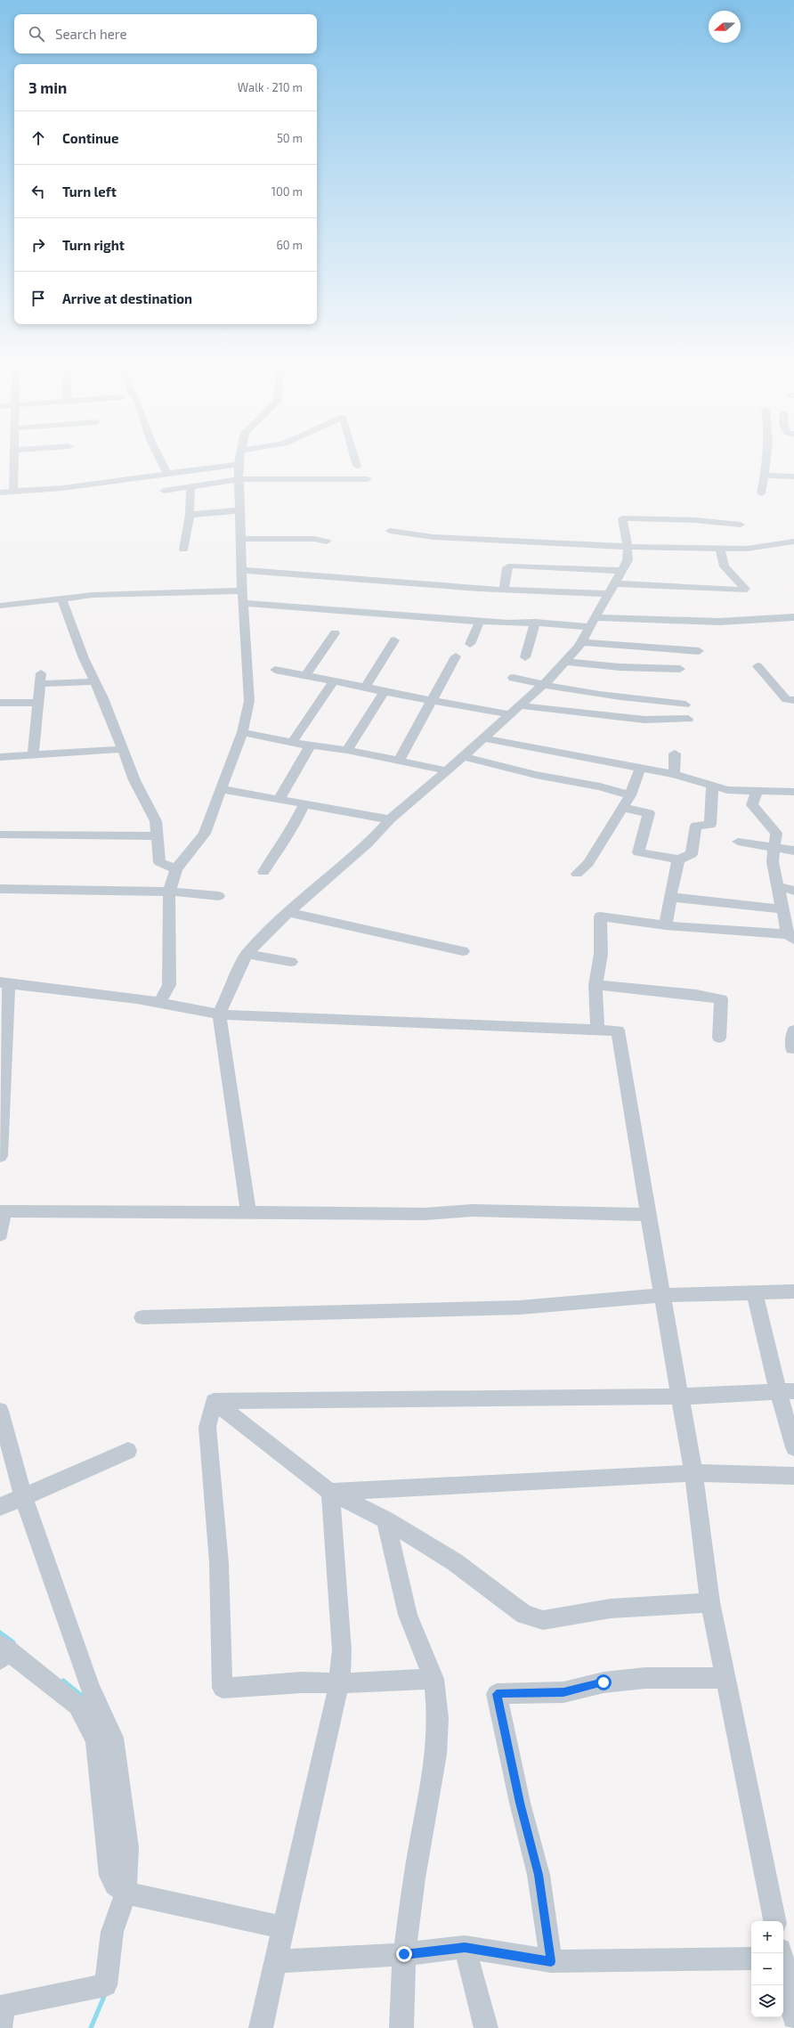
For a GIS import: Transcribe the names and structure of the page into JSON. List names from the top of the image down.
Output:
{
  "north": "left",
  "page": {
    "search": "Search here",
    "heading": ["3 min", "Walk · 210 m"],
    "list": [
      ["Continue", "50 m"],
      ["Turn left", "100 m"],
      ["Turn right", "60 m"],
      "Arrive at destination"
    ],
    "map_buttons": ["+", "−"]
  }
}
